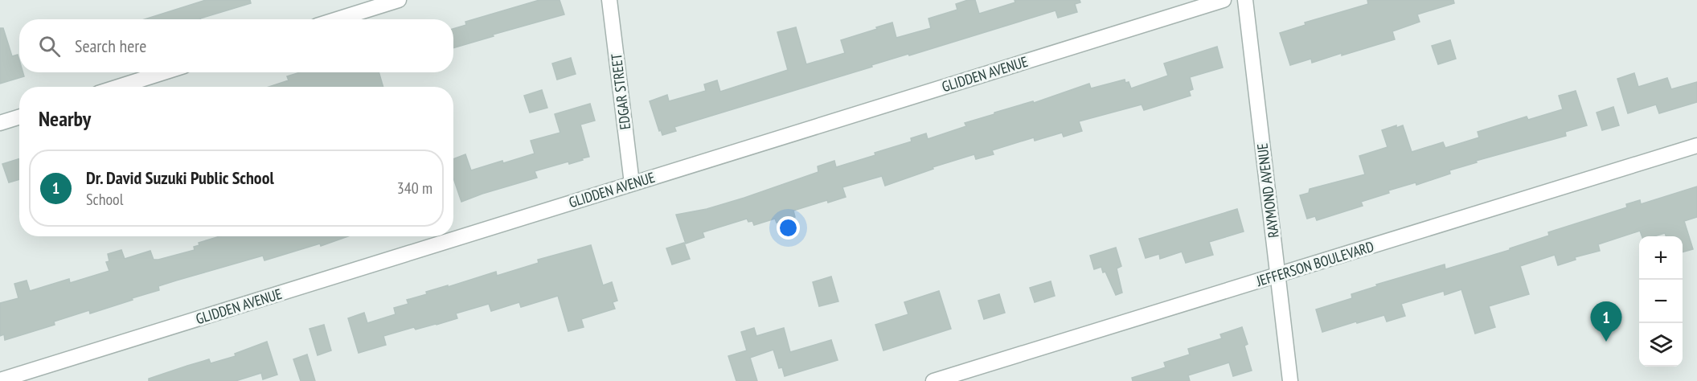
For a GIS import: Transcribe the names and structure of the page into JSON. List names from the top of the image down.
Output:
{
  "streets": {
    "street": [
      "GLIDDEN AVENUE",
      "EDGAR STREET",
      "RAYMOND AVENUE",
      "JEFFERSON BOULEVARD"
    ]
  },
  "crossings": [
    ["GLIDDEN AVENUE", "EDGAR STREET"],
    ["RAYMOND AVENUE", "JEFFERSON BOULEVARD"]
  ],
  "page": {
    "search": "Search here",
    "heading": "Nearby",
    "list": [
      {
        "mark": "1",
        "name": "Dr. David Suzuki Public School",
        "note": "School",
        "value": "340 m"
      }
    ],
    "map_buttons": ["+", "−"],
    "pins": "1"
  }
}
